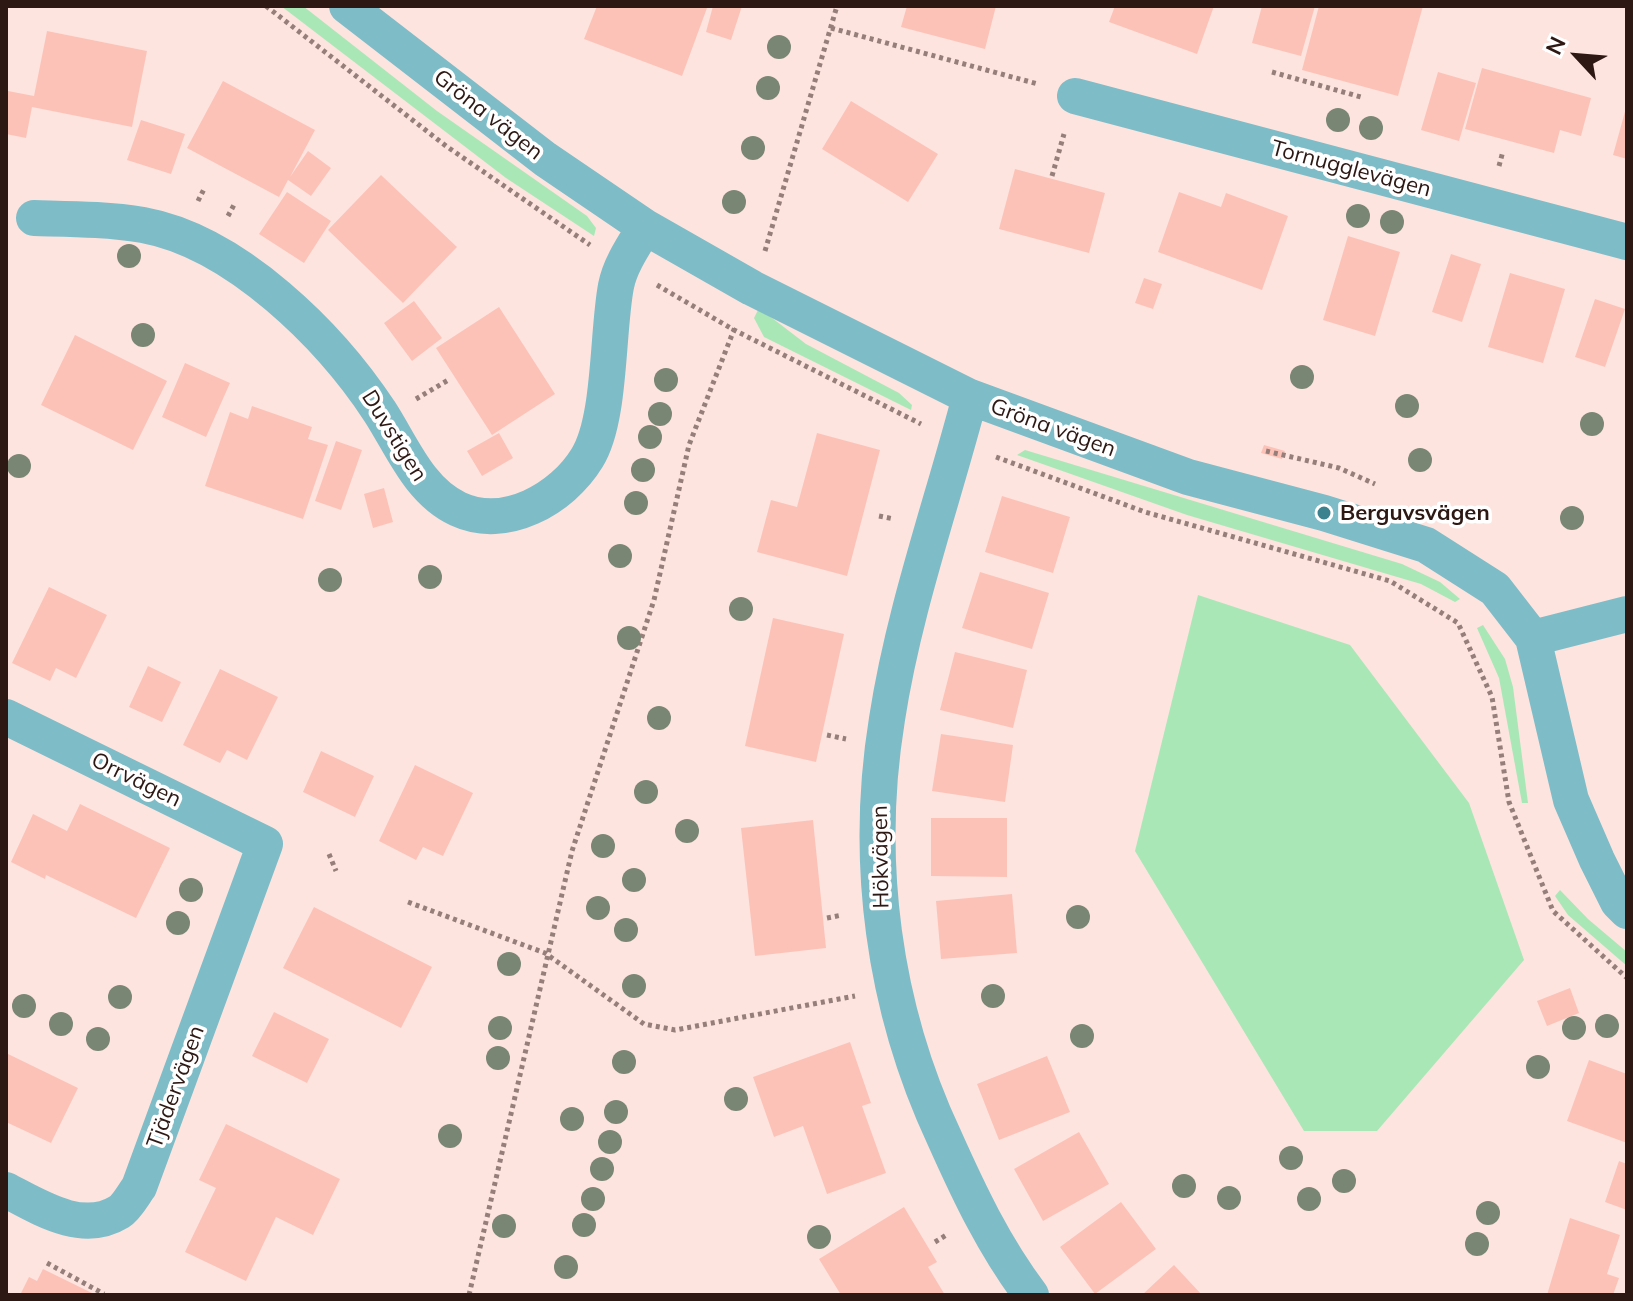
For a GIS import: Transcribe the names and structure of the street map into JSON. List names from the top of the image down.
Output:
{
  "streets": {
    "street": [
      "Gröna vägen",
      "Tornugglevägen",
      "Duvstigen",
      "Orrvägen",
      "Hökvägen",
      "Tjädervägen"
    ]
  },
  "crossings": [
    ["Gröna vägen", "Duvstigen"],
    ["Gröna vägen", "Hökvägen"],
    ["Orrvägen", "Tjädervägen"]
  ],
  "places": ["Berguvsvägen"],
  "north": "top left"
}
